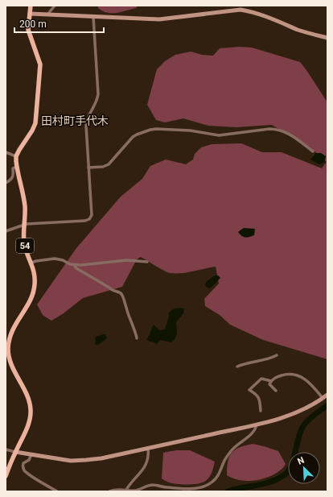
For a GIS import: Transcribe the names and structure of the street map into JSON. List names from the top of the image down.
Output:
{
  "streets": {
    "main road": ["54"]
  },
  "districts": ["田村町手代木"],
  "scale_bar": "200 m",
  "north": "top left"
}
